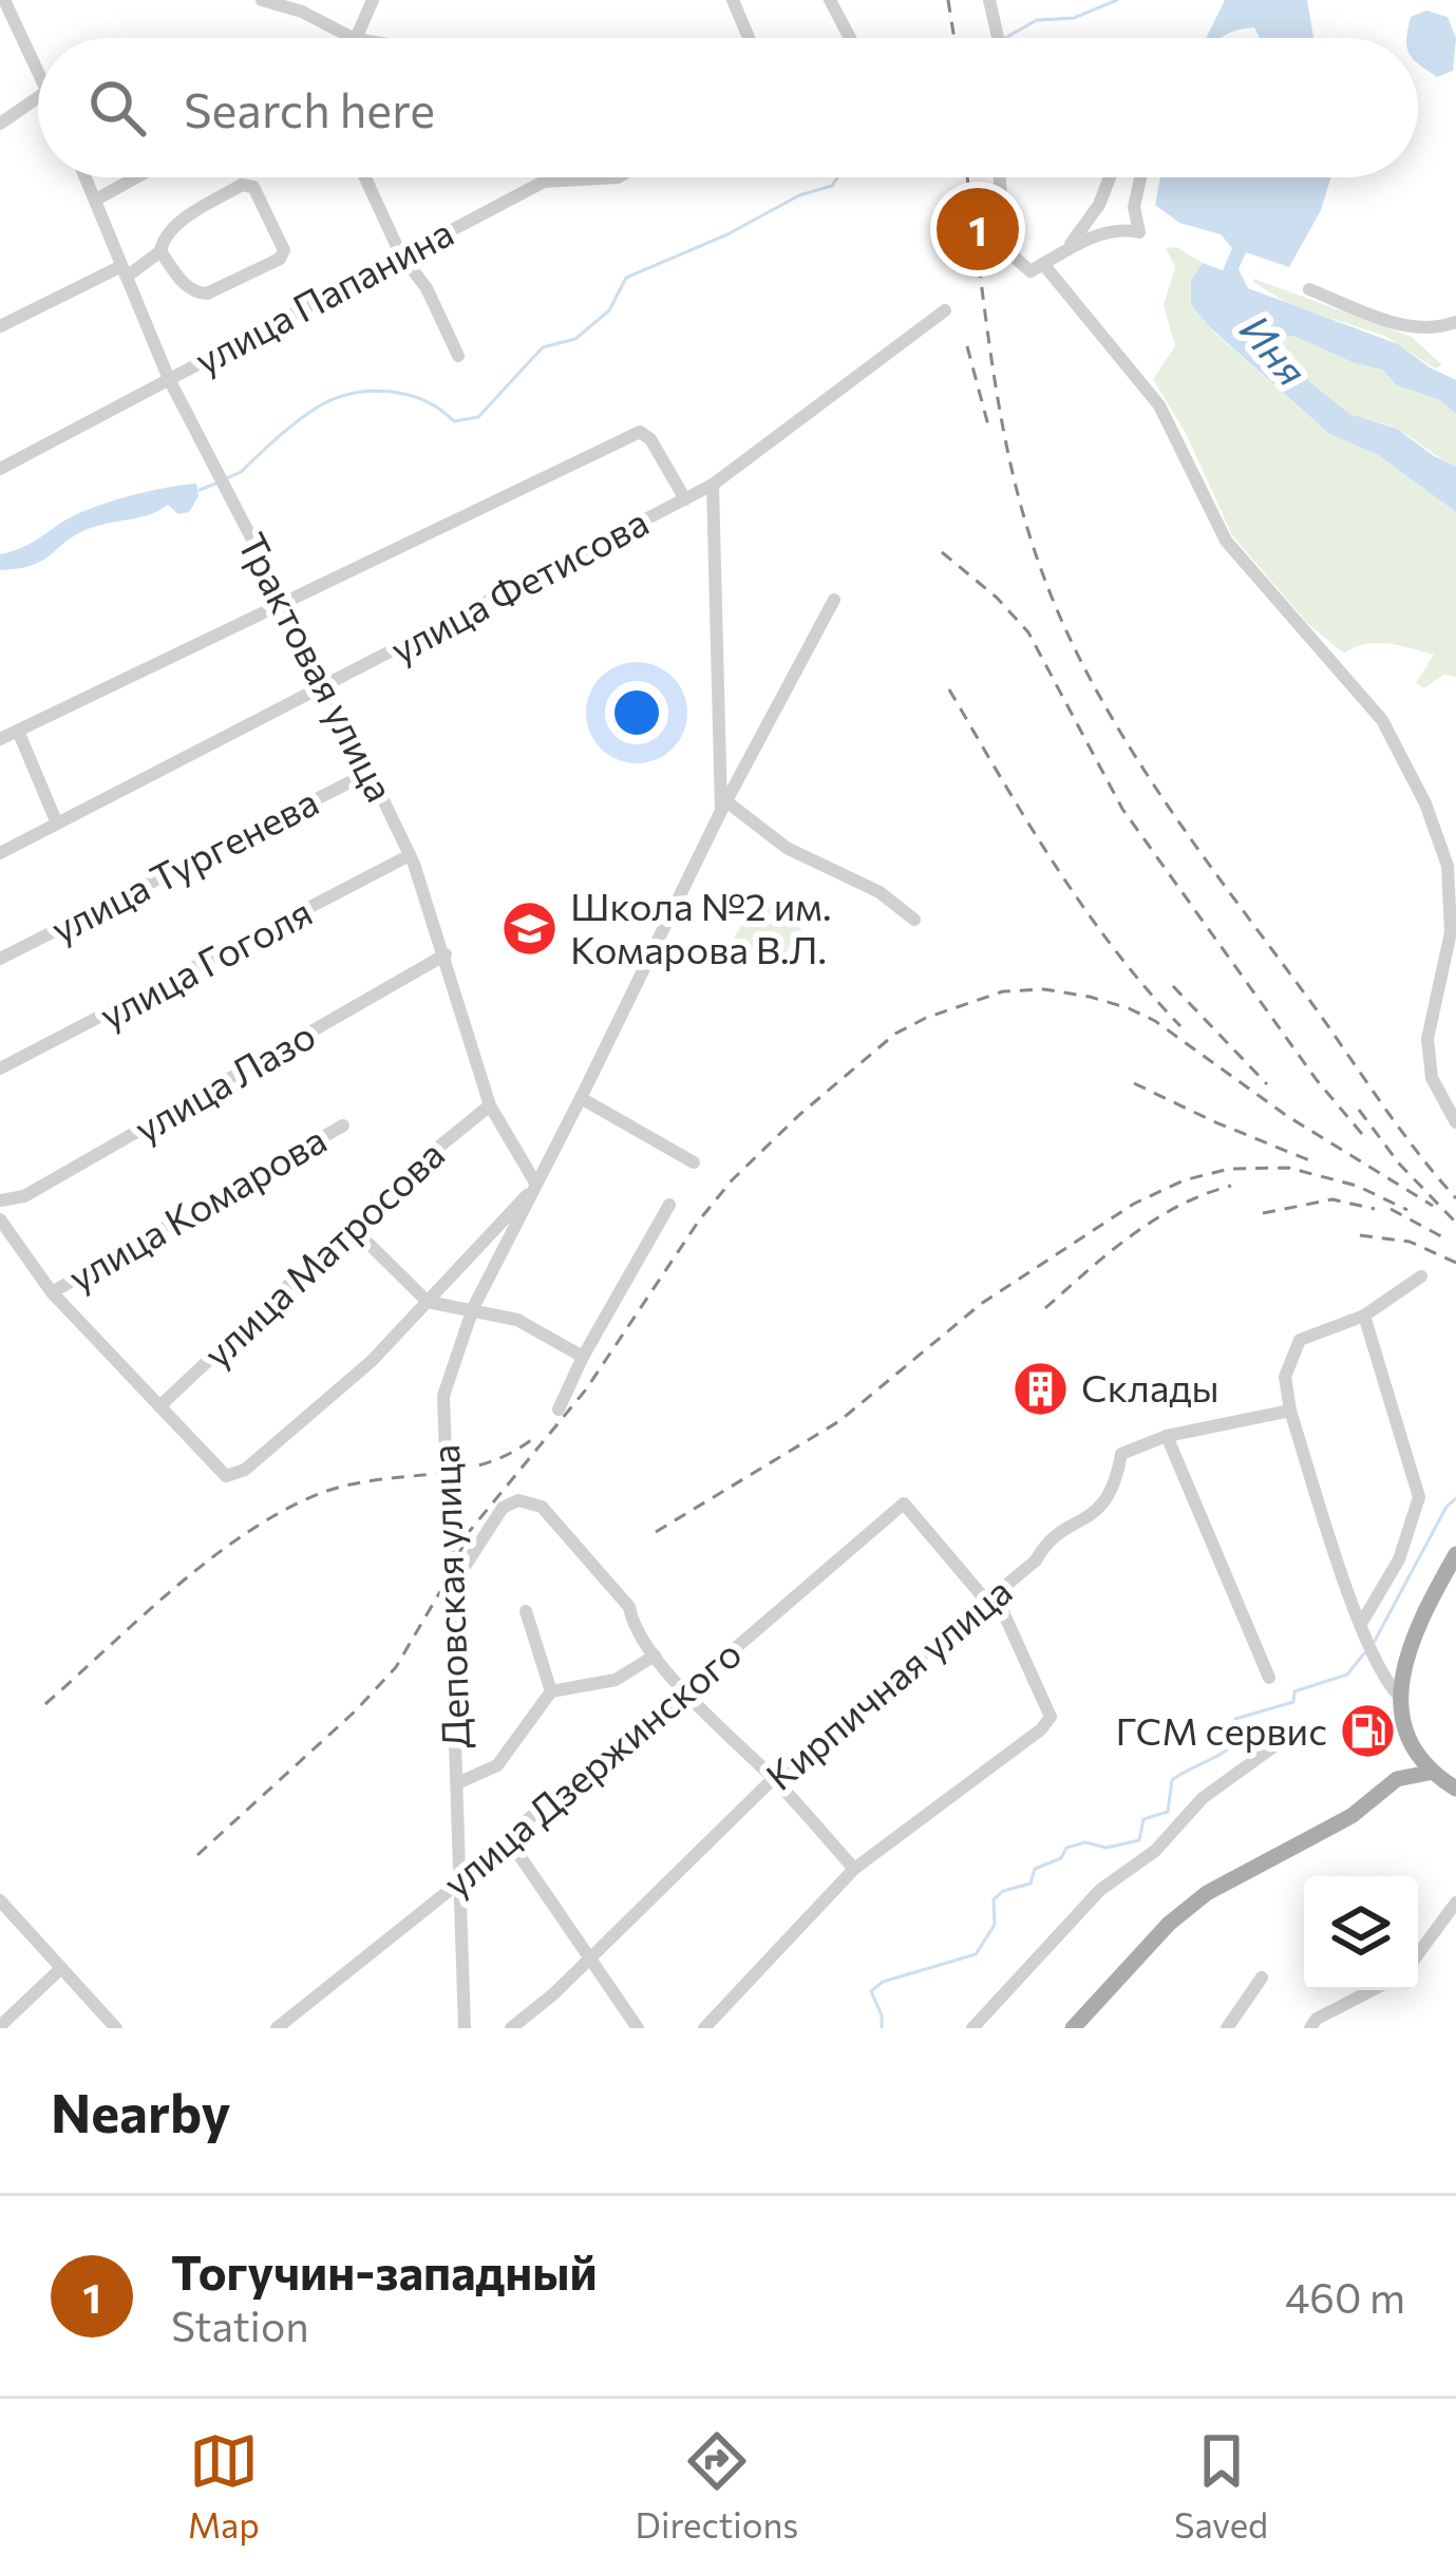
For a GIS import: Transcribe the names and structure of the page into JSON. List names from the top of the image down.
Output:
{
  "streets": {
    "street": [
      "улица Папанина",
      "улица Фетисова",
      "Трактовая улица",
      "улица Тургенева",
      "улица Гоголя",
      "улица Лазо",
      "улица Комарова",
      "улица Матросова",
      "Деповская улица",
      "Кирпичная улица",
      "улица Дзержинского"
    ]
  },
  "crossings": [
    ["улица Папанина", "Трактовая улица"],
    ["улица Фетисова", "Трактовая улица"],
    ["Трактовая улица", "улица Тургенева"],
    ["Трактовая улица", "улица Гоголя"],
    ["Трактовая улица", "улица Лазо"],
    ["Трактовая улица", "улица Матросова"],
    ["Трактовая улица", "Деповская улица"],
    ["улица Матросова", "Деповская улица"],
    ["Деповская улица", "улица Дзержинского"],
    ["Кирпичная улица", "улица Дзержинского"]
  ],
  "water": ["Иня"],
  "places": {
    "school or university": ["Школа №2 им. Комарова В.Л."],
    "building": ["Склады"],
    "fuel station": ["ГСМ сервис"]
  },
  "page": {
    "search": "Search here",
    "pins": "1",
    "heading": "Nearby",
    "list": [
      {
        "mark": "1",
        "name": "Тогучин-западный",
        "note": "Station",
        "value": "460 m"
      }
    ],
    "nav": ["Map", "Directions", "Saved"]
  }
}
